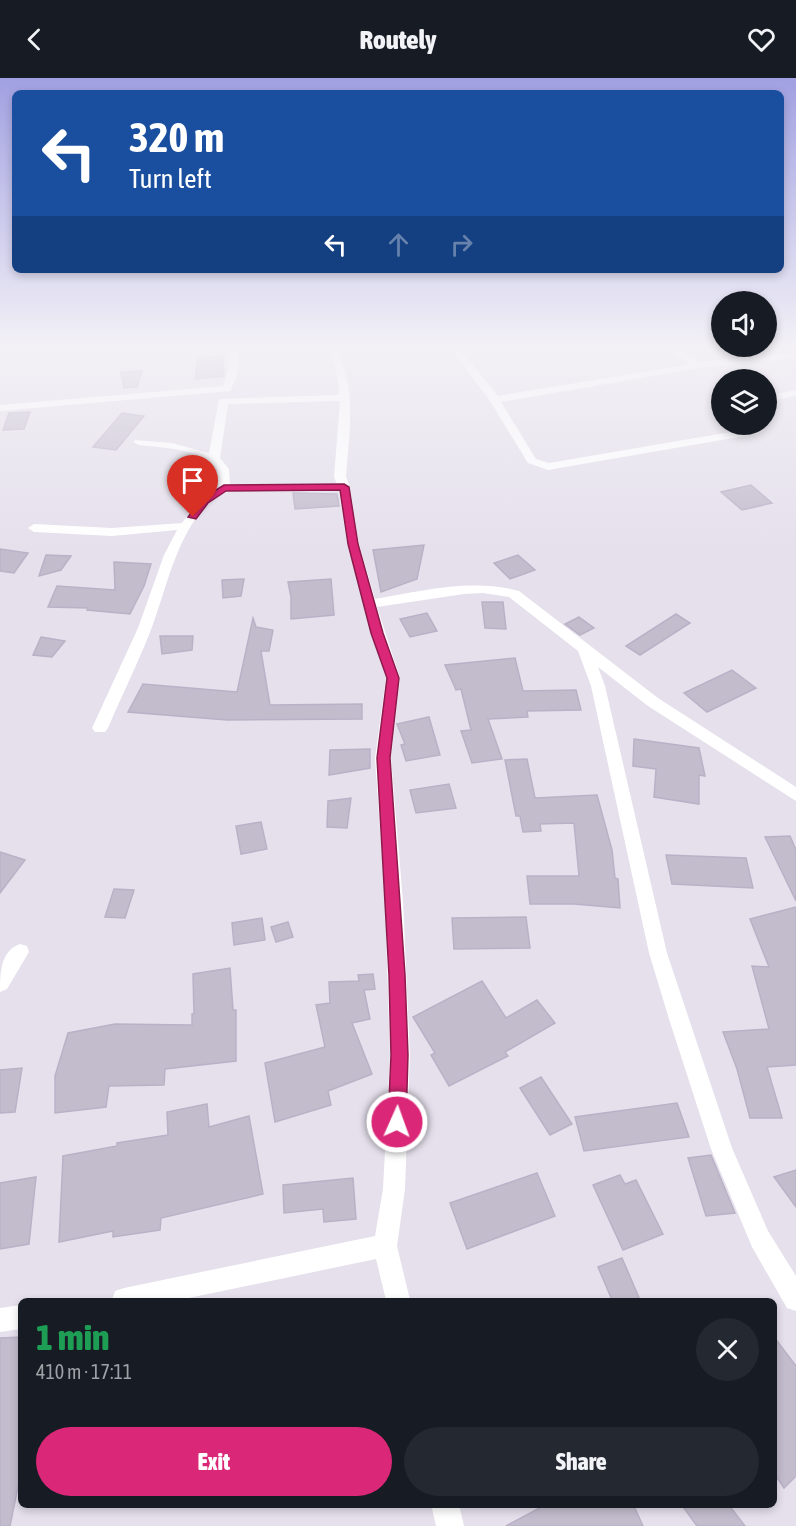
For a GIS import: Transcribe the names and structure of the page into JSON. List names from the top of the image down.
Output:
{
  "page": {
    "header": "Routely",
    "turn": ["320 m", "Turn left"],
    "heading": ["1 min", "410 m · 17:11"],
    "buttons": ["Exit", "Share"]
  }
}
